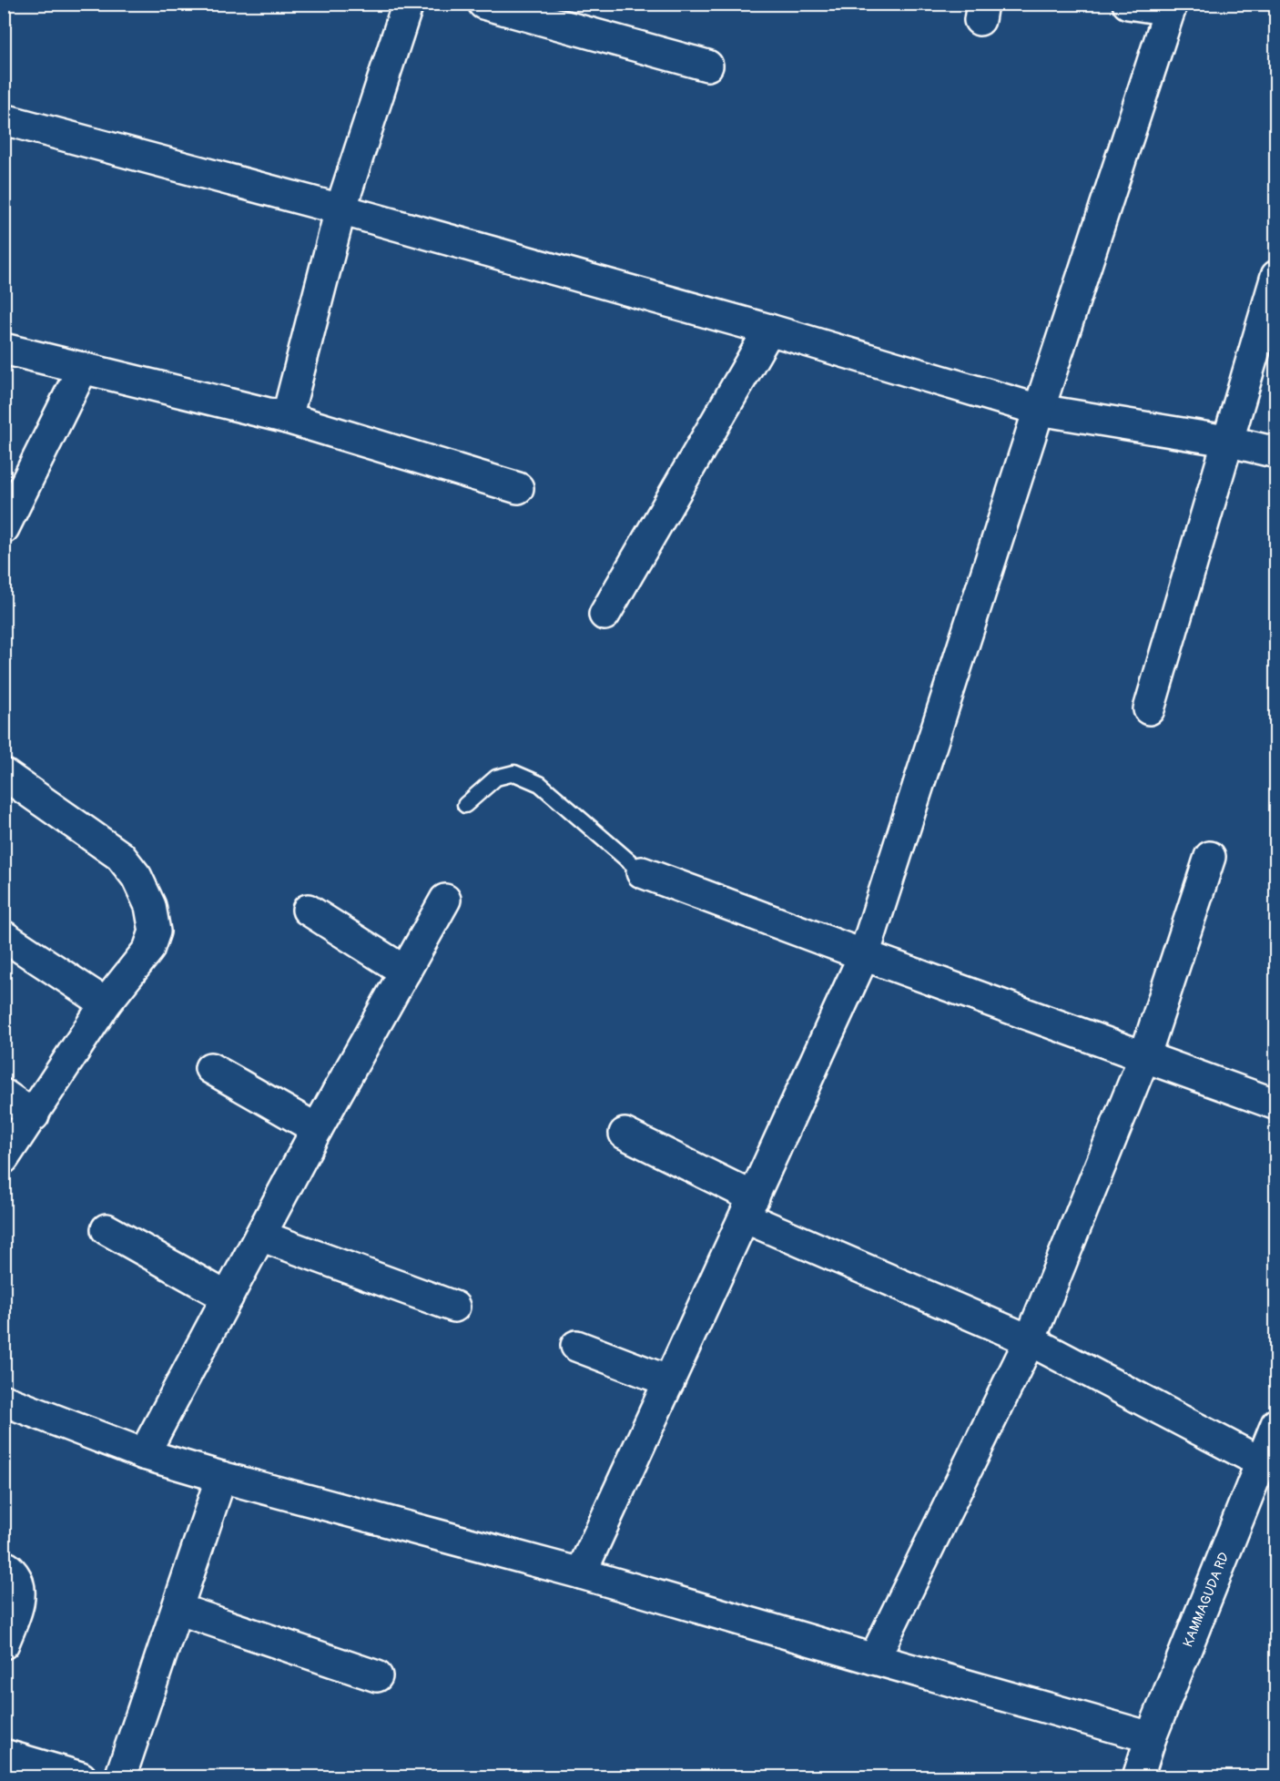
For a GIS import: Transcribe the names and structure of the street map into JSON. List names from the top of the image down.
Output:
{
  "streets": {
    "street": ["KAMMAGUDA RD"]
  }
}
